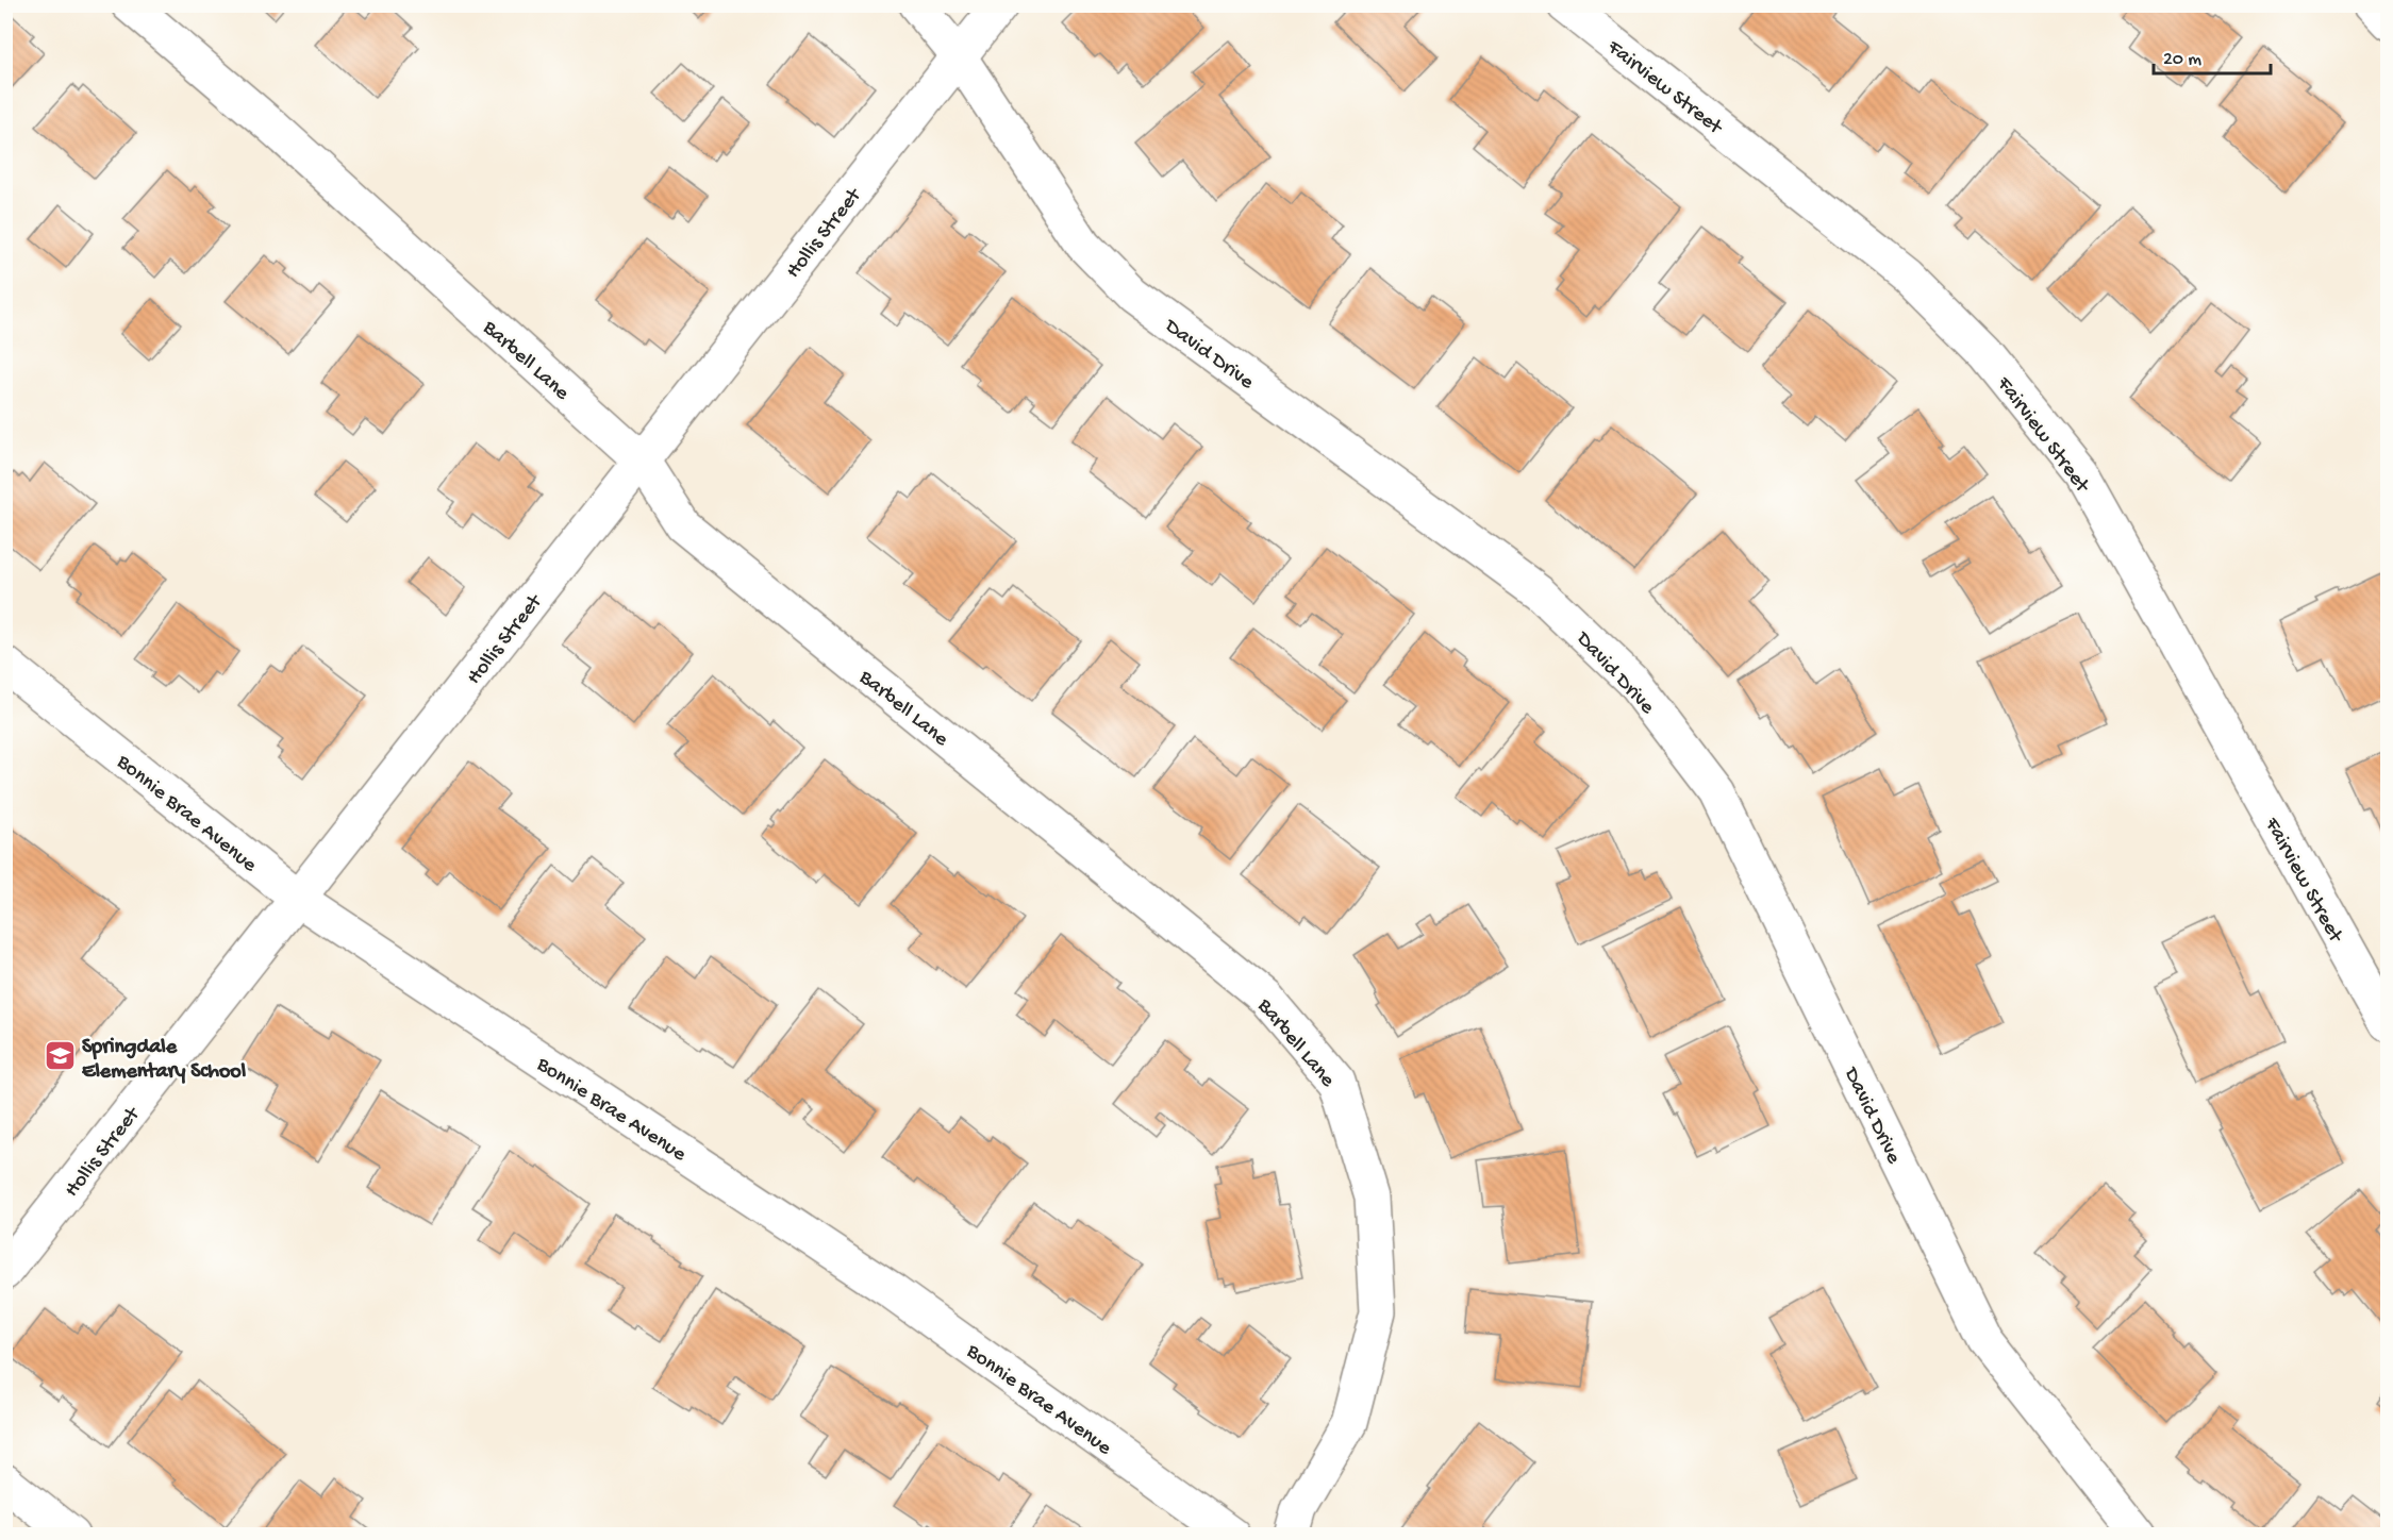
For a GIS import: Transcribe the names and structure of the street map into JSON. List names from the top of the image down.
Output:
{
  "streets": {
    "street": [
      "Fairview Street",
      "Hollis Street",
      "David Drive",
      "Barbell Lane",
      "Bonnie Brae Avenue"
    ]
  },
  "crossings": [
    ["Hollis Street", "David Drive"],
    ["Hollis Street", "Barbell Lane"],
    ["Hollis Street", "Bonnie Brae Avenue"]
  ],
  "places": {
    "school or university": ["Springdale Elementary School"]
  },
  "scale_bar": "20 m"
}
